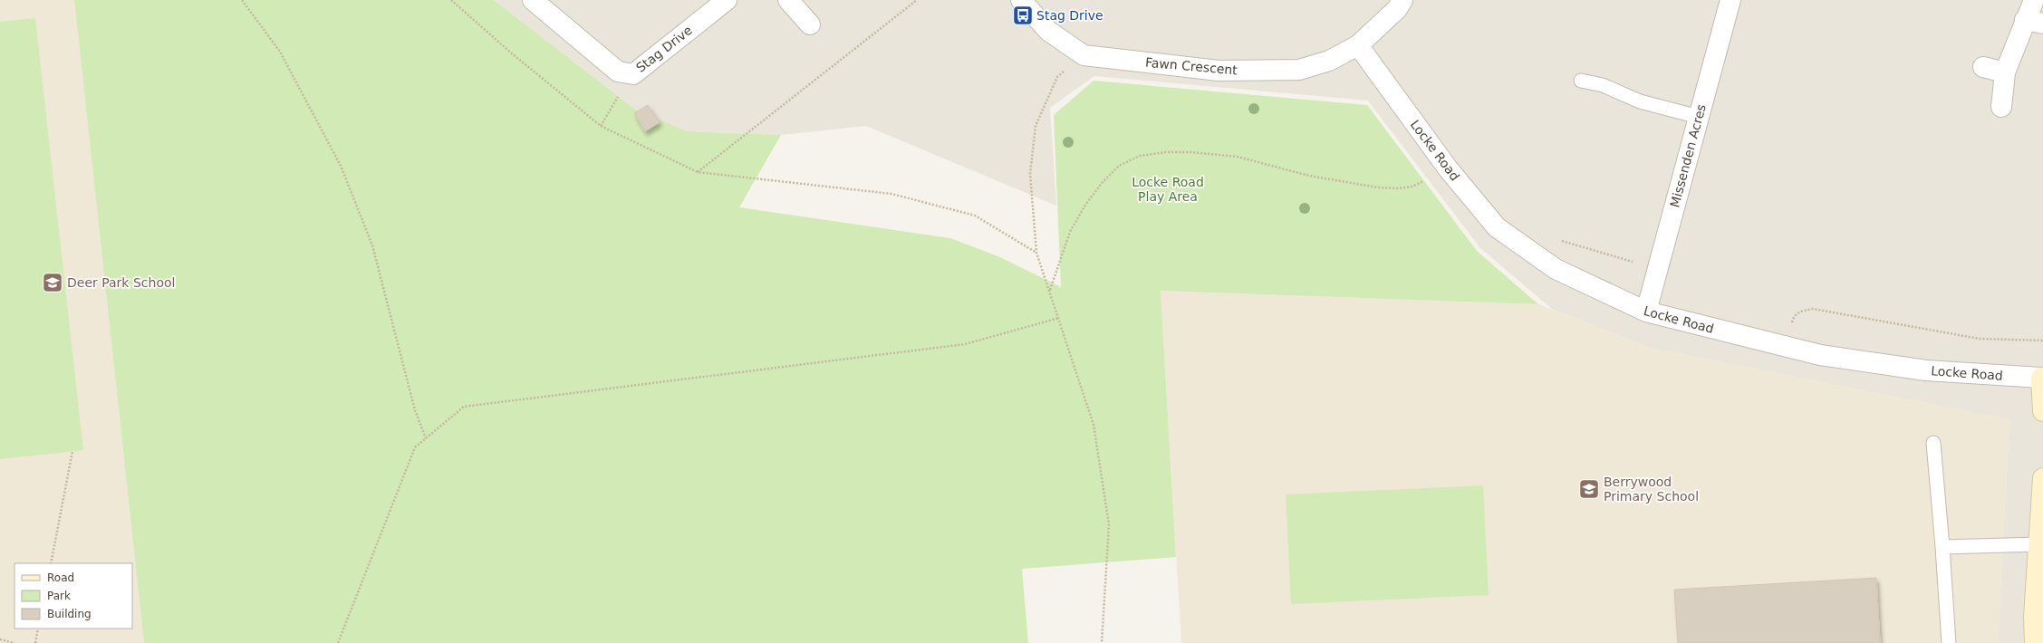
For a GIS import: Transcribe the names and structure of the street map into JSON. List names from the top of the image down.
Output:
{
  "streets": {
    "street": [
      "Stag Drive",
      "Fawn Crescent",
      "Locke Road",
      "Missenden Acres"
    ]
  },
  "crossings": [
    ["Fawn Crescent", "Locke Road"],
    ["Locke Road", "Missenden Acres"]
  ],
  "parks": ["Locke Road Play Area"],
  "places": {
    "bus stop": ["Stag Drive"],
    "school or university": ["Deer Park School", "Berrywood Primary School"]
  },
  "legend": ["Road", "Park", "Building"]
}
